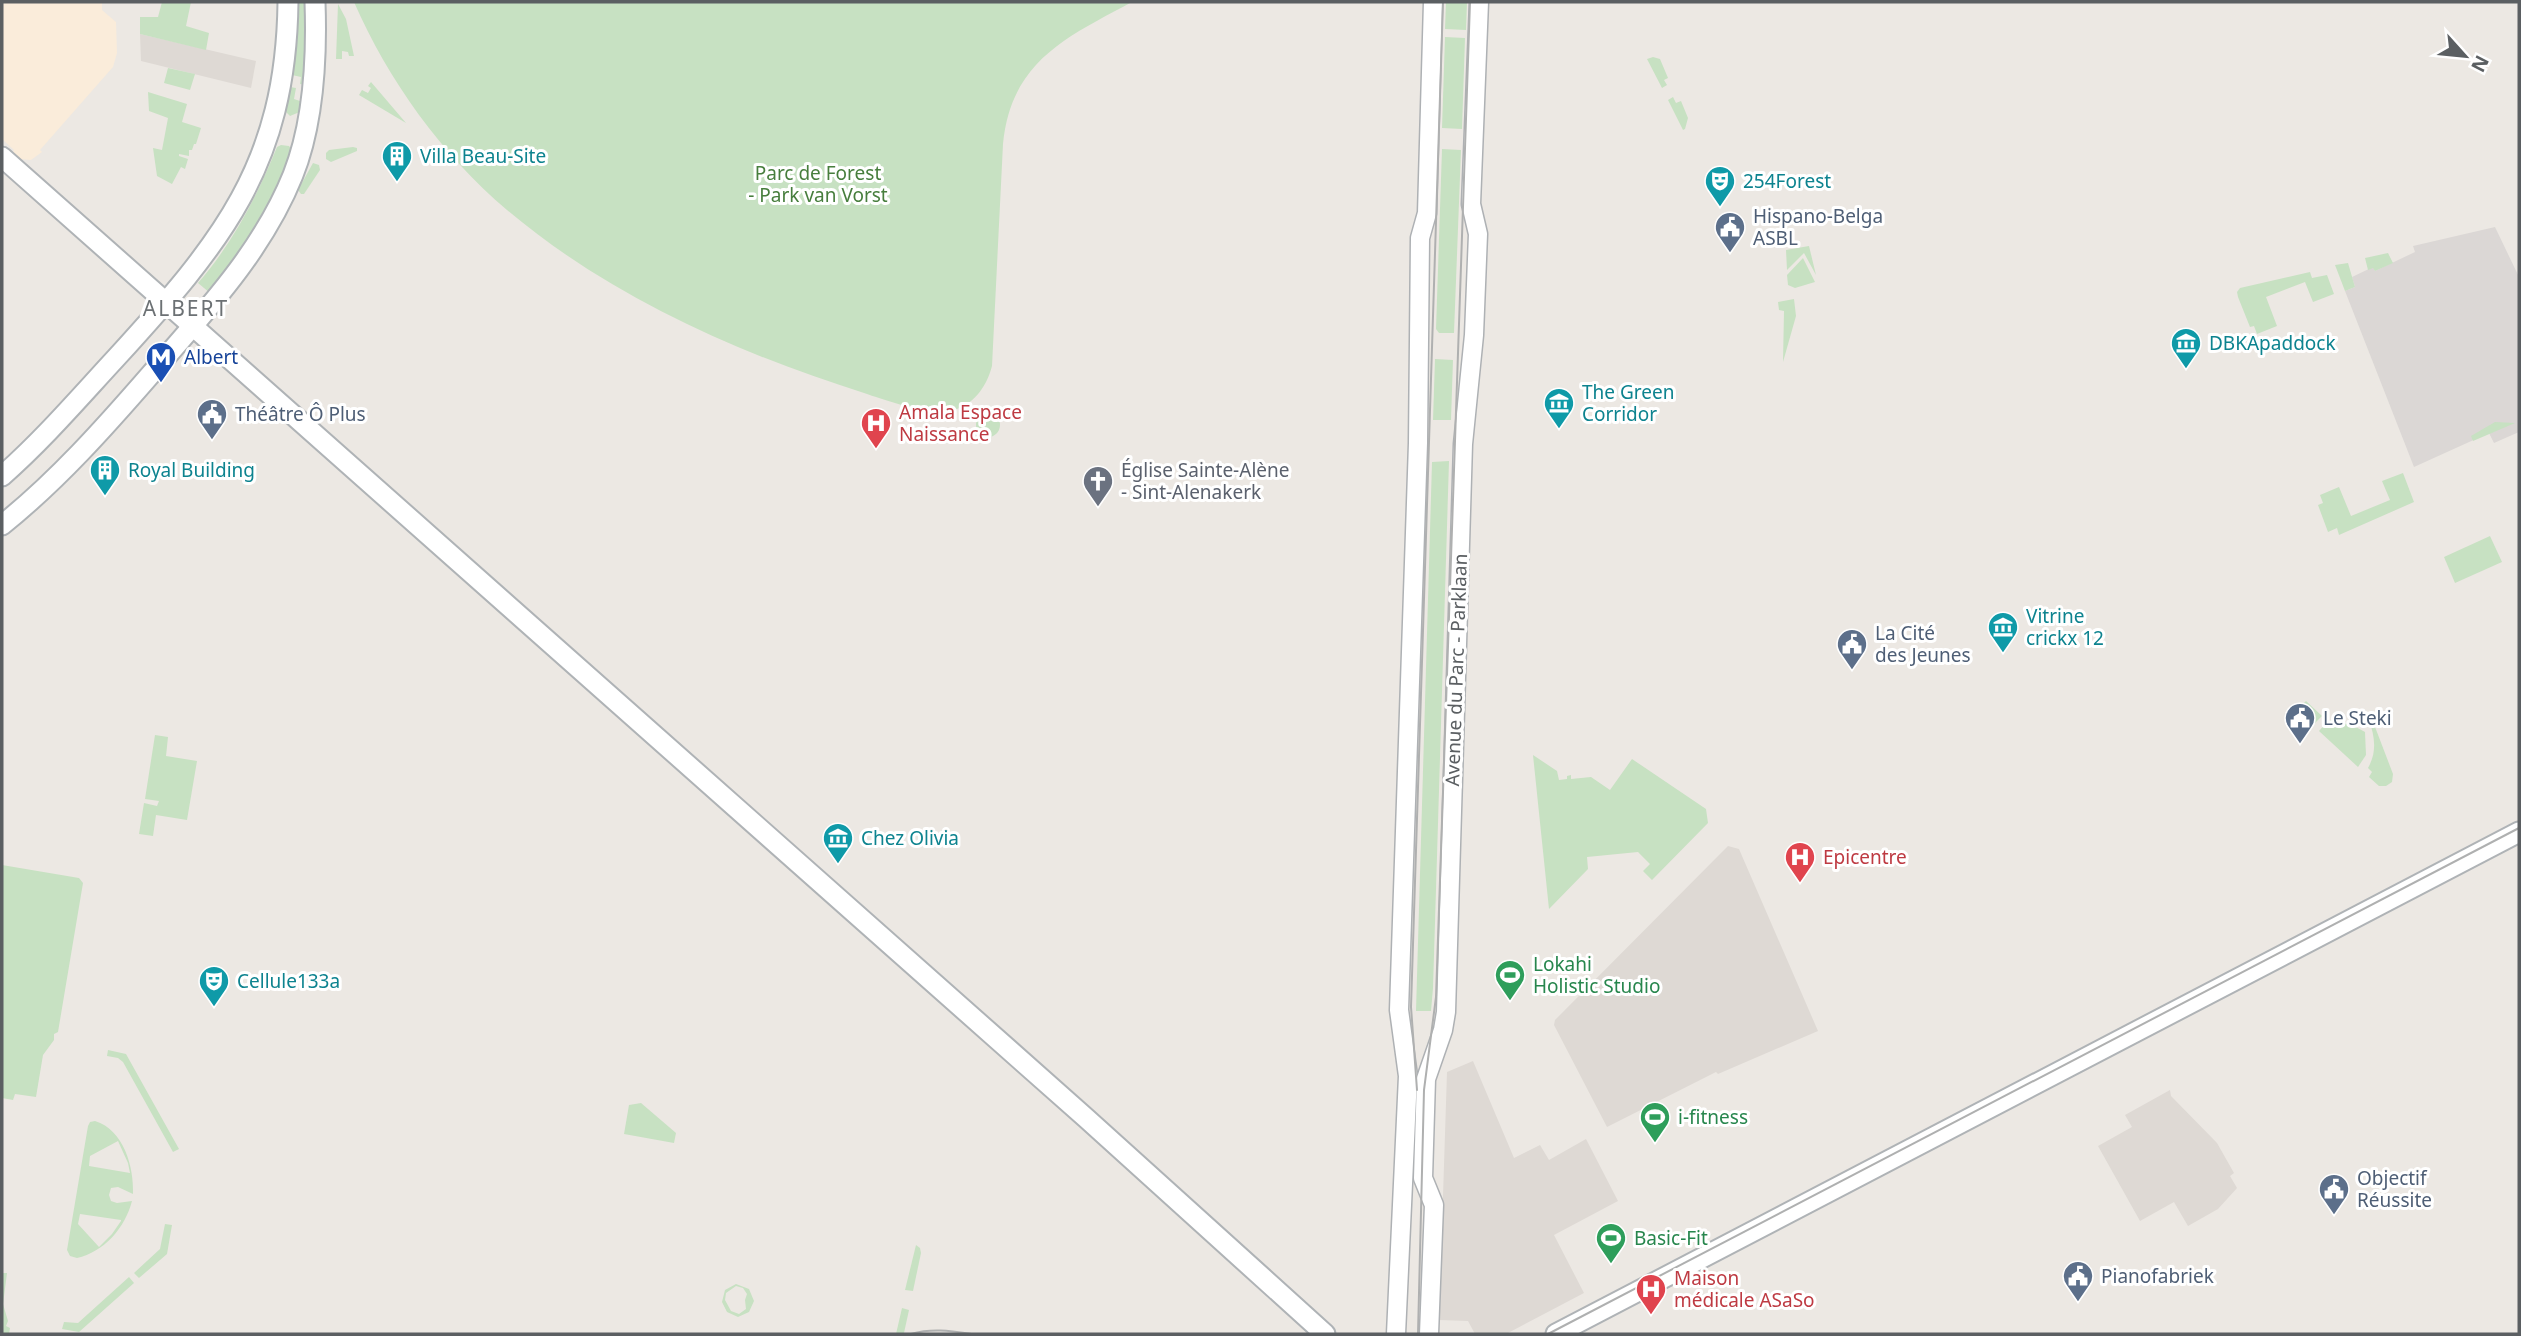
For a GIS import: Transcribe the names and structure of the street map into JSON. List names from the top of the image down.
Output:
{
  "streets": {
    "street": ["Avenue du Parc - Parklaan"]
  },
  "districts": ["ALBERT"],
  "parks": ["Parc de Forest - Park van Vorst"],
  "places": {
    "building": ["Villa Beau-Site", "Royal Building"],
    "theatre": ["254Forest", "Cellule133a"],
    "public building": [
      "Hispano-Belga ASBL",
      "Théâtre Ô Plus",
      "La Cité des Jeunes",
      "Le Steki",
      "Objectif Réussite",
      "Pianofabriek"
    ],
    "museum": [
      "DBKApaddock",
      "The Green Corridor",
      "Vitrine crickx 12",
      "Chez Olivia"
    ],
    "metro station": ["Albert"],
    "hospital": ["Amala Espace Naissance", "Epicentre", "Maison médicale ASaSo"],
    "church": ["Église Sainte-Alène - Sint-Alenakerk"],
    "sports": ["Lokahi Holistic Studio", "i-fitness", "Basic-Fit"]
  },
  "north": "bottom right"
}
